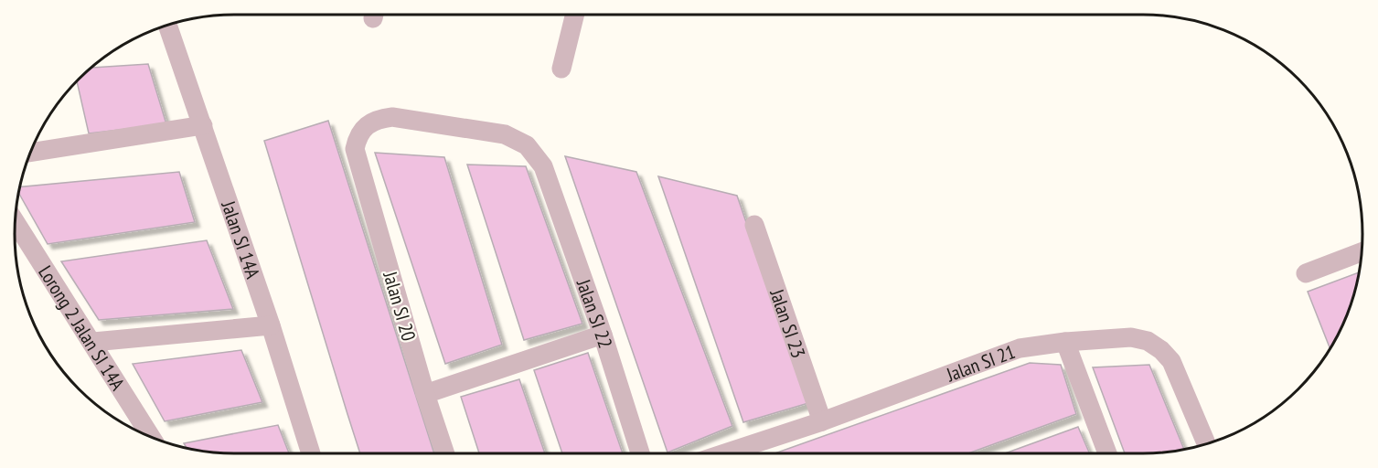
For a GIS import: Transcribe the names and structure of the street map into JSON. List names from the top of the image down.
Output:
{
  "streets": {
    "street": [
      "Jalan SI 14A",
      "Jalan SI 20",
      "Jalan SI 22",
      "Jalan SI 23",
      "Lorong 2 Jalan SI 14A",
      "Jalan SI 21"
    ]
  },
  "crossings": [
    ["Jalan SI 20", "Jalan SI 22"],
    ["Jalan SI 23", "Jalan SI 21"]
  ]
}
